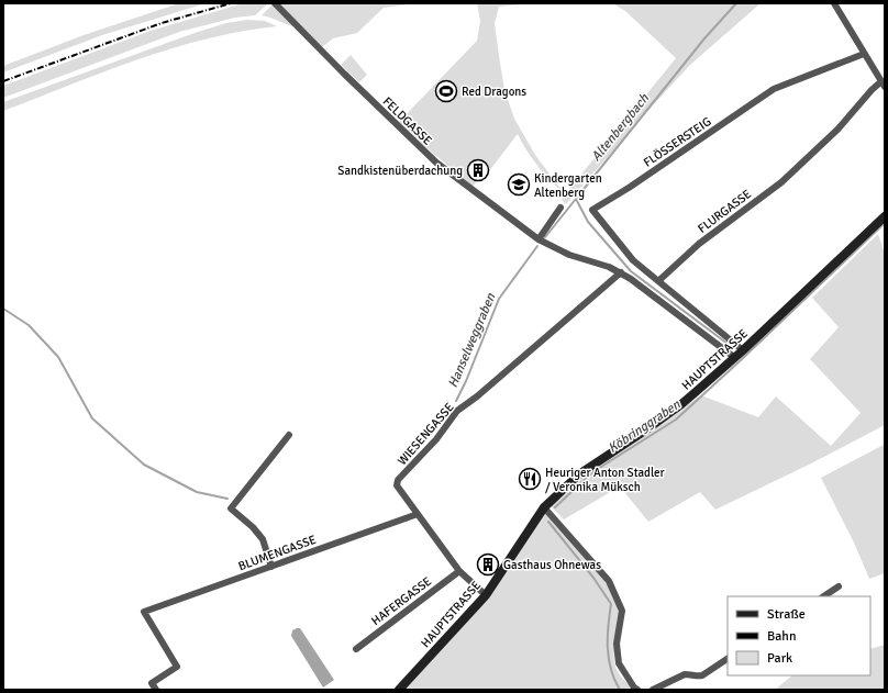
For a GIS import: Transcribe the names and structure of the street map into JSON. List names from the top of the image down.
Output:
{
  "streets": {
    "main road": ["HAUPTSTRASSE"],
    "street": [
      "FELDGASSE",
      "FLÖSSERSTEIG",
      "FLURGASSE",
      "WIESENGASSE",
      "BLUMENGASSE",
      "HAFERGASSE"
    ]
  },
  "crossings": [
    ["FELDGASSE", "HAUPTSTRASSE"],
    ["FELDGASSE", "WIESENGASSE"],
    ["FLÖSSERSTEIG", "FLURGASSE"],
    ["HAUPTSTRASSE", "WIESENGASSE"],
    ["WIESENGASSE", "BLUMENGASSE"],
    ["WIESENGASSE", "HAFERGASSE"]
  ],
  "water": ["Altenbergbach", "Hanselweggraben", "Köbringgraben"],
  "places": {
    "sports": ["Red Dragons"],
    "building": ["Sandkistenüberdachung", "Gasthaus Ohnewas"],
    "school or university": ["Kindergarten Altenberg"],
    "restaurant": ["Heuriger Anton Stadler / Veronika Müksch"]
  },
  "legend": ["Straße", "Bahn", "Park"]
}
